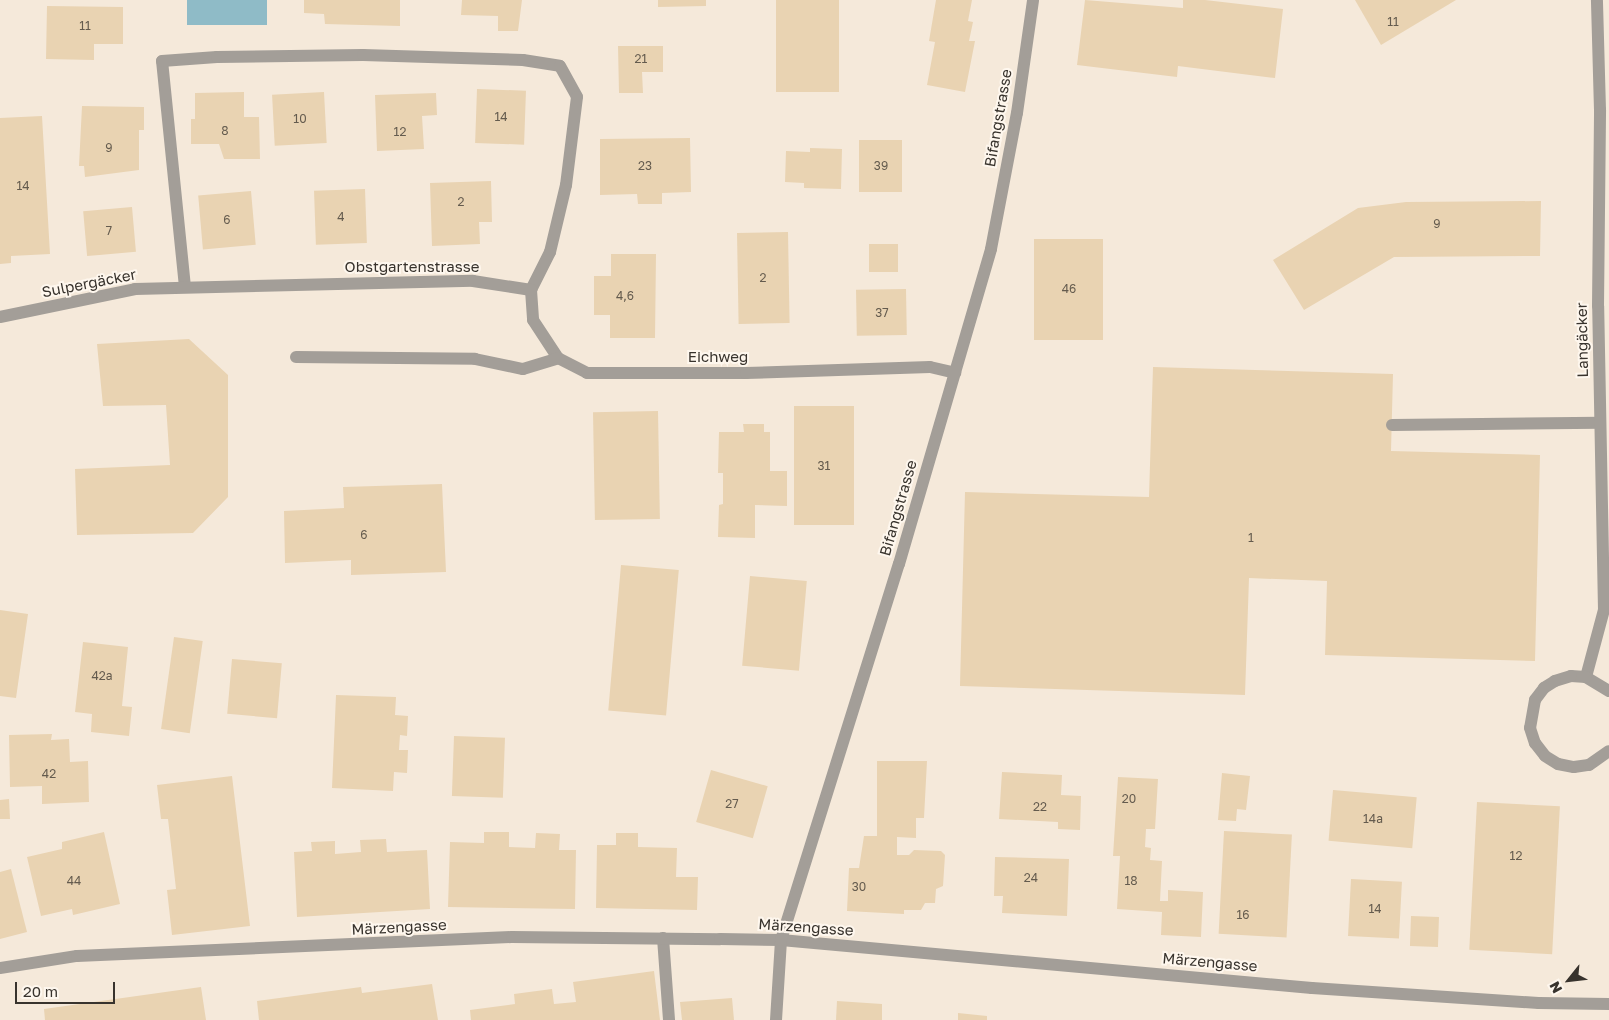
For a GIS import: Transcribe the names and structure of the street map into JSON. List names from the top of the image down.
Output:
{
  "streets": {
    "street": [
      "Bifangstrasse",
      "Obstgartenstrasse",
      "Sulpergäcker",
      "Langäcker",
      "Eichweg",
      "Märzengasse"
    ]
  },
  "crossings": [
    ["Bifangstrasse", "Eichweg"],
    ["Bifangstrasse", "Märzengasse"],
    ["Obstgartenstrasse", "Sulpergäcker"],
    ["Obstgartenstrasse", "Eichweg"]
  ],
  "house_numbers": [
    "11",
    "11",
    "21",
    "14",
    "10",
    "8",
    "12",
    "9",
    "23",
    "39",
    "14",
    "2",
    "4",
    "6",
    "9",
    "7",
    "2",
    "46",
    "4,6",
    "37",
    "31",
    "6",
    "1",
    "42a",
    "42",
    "20",
    "27",
    "22",
    "14a",
    "12",
    "24",
    "44",
    "18",
    "30",
    "14",
    "16"
  ],
  "scale_bar": "20 m",
  "north": "bottom left"
}
